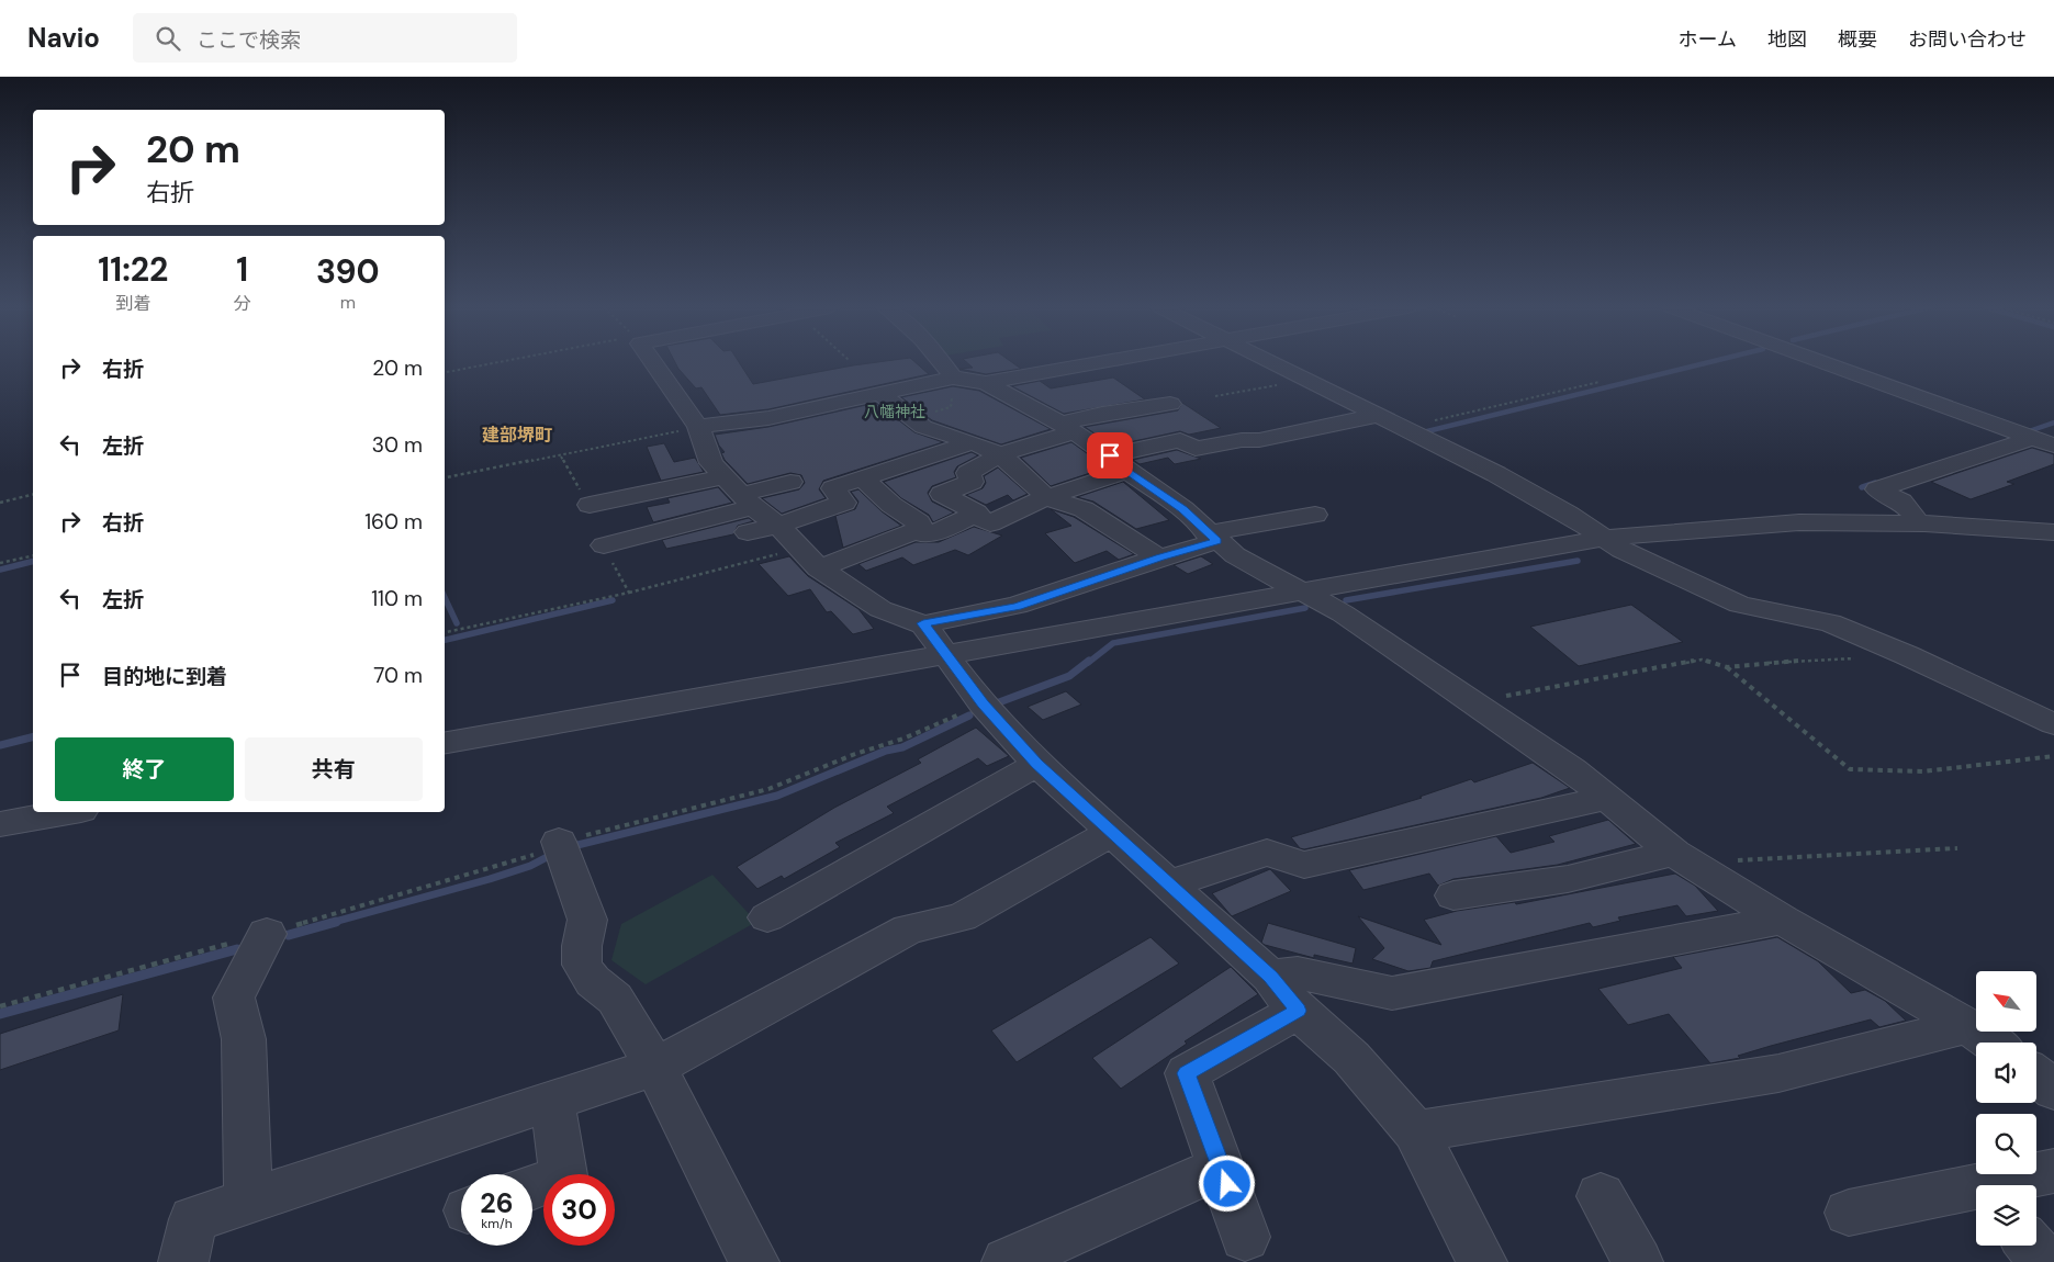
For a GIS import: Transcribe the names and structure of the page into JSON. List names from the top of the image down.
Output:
{
  "districts": ["建部堺町"],
  "parks": ["八幡神社"],
  "north": "top left",
  "page": {
    "header": "Navio",
    "search": "ここで検索",
    "nav": [
      "ホーム",
      "地図",
      "概要",
      "お問い合わせ"
    ],
    "turn": ["20 m", "右折"],
    "eta": [
      "11:22",
      "到着",
      "1",
      "分",
      "390",
      "m"
    ],
    "list": [
      {
        "name": "右折",
        "value": "20 m"
      },
      {
        "name": "左折",
        "value": "30 m"
      },
      {
        "name": "右折",
        "value": "160 m"
      },
      {
        "name": "左折",
        "value": "110 m"
      },
      {
        "name": "目的地に到着",
        "value": "70 m"
      }
    ],
    "buttons": ["終了", "共有"],
    "speed": "26 km/h",
    "limit": "30"
  }
}
